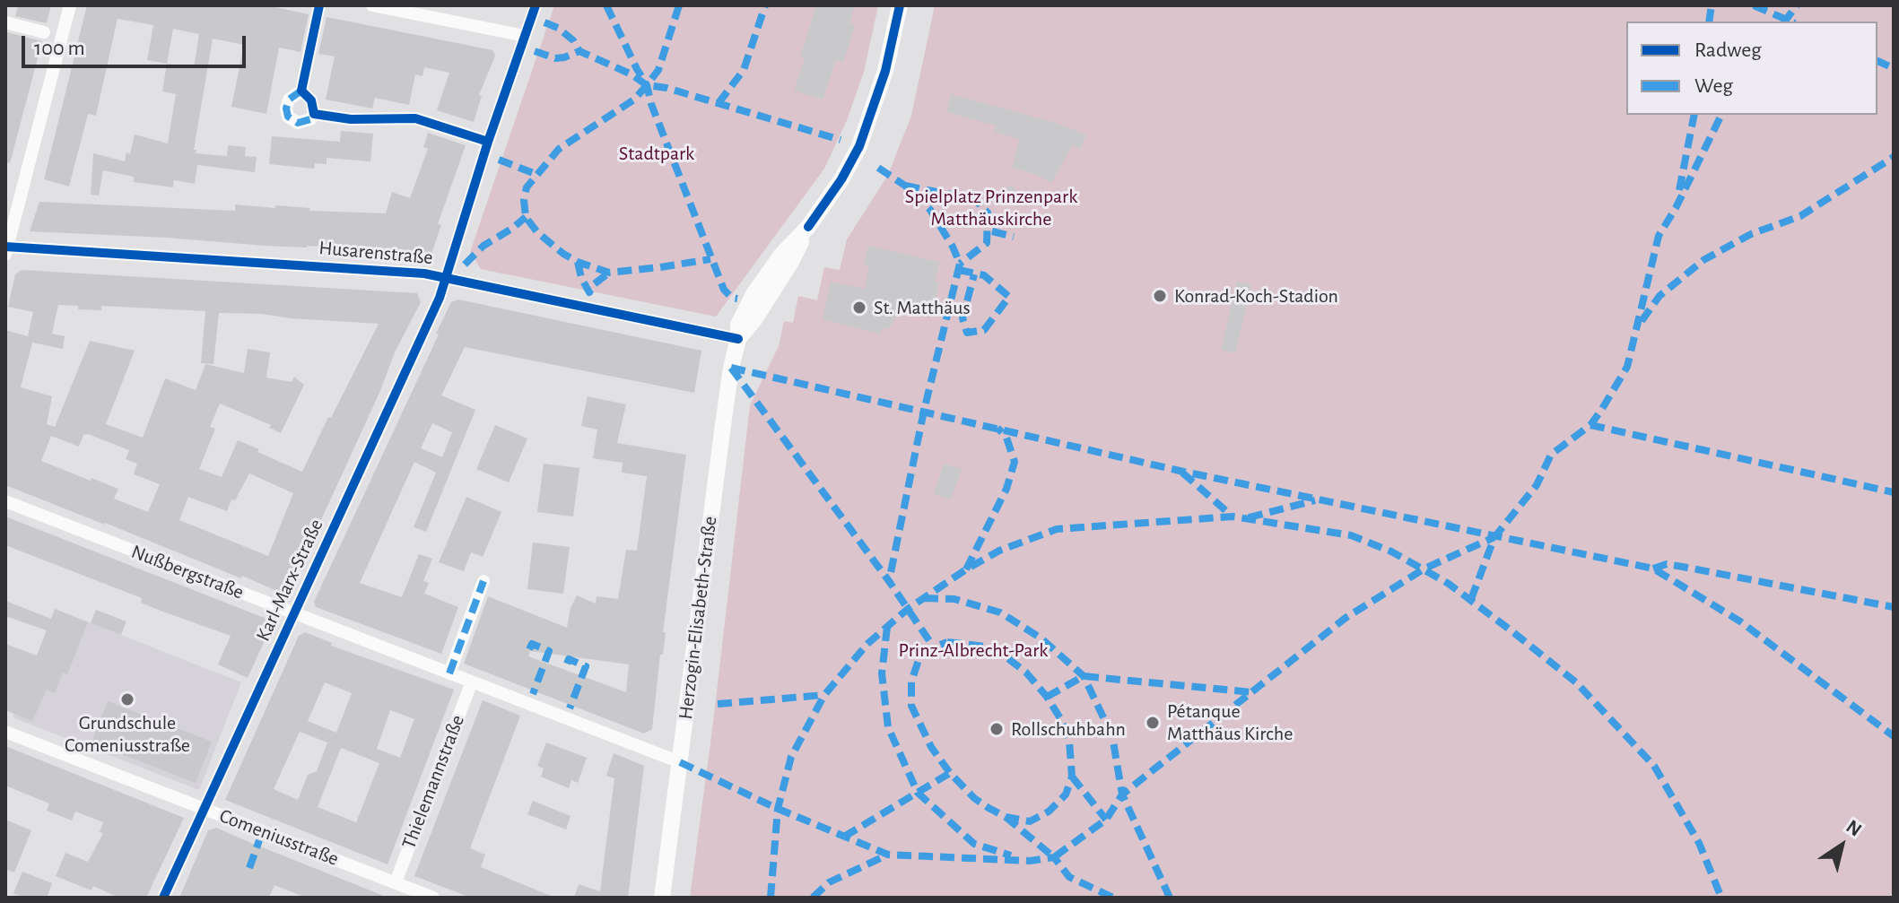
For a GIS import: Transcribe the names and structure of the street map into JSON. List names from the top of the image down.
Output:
{
  "streets": {
    "street": [
      "Husarenstraße",
      "Nußbergstraße",
      "Karl-Marx-Straße",
      "Herzogin-Elisabeth-Straße",
      "Thielemannstraße",
      "Comeniusstraße"
    ]
  },
  "crossings": [
    ["Husarenstraße", "Karl-Marx-Straße"],
    ["Husarenstraße", "Herzogin-Elisabeth-Straße"],
    ["Nußbergstraße", "Karl-Marx-Straße"],
    ["Nußbergstraße", "Herzogin-Elisabeth-Straße"],
    ["Nußbergstraße", "Thielemannstraße"],
    ["Karl-Marx-Straße", "Comeniusstraße"],
    ["Thielemannstraße", "Comeniusstraße"]
  ],
  "parks": ["Stadtpark", "Spielplatz Prinzenpark Matthäuskirche", "Prinz-Albrecht-Park"],
  "places": [
    "Konrad-Koch-Stadion",
    "St. Matthäus",
    "Grundschule Comeniusstraße",
    "Pétanque Matthäus Kirche",
    "Rollschuhbahn"
  ],
  "legend": ["Radweg", "Weg"],
  "scale_bar": "100 m",
  "north": "top right"
}
